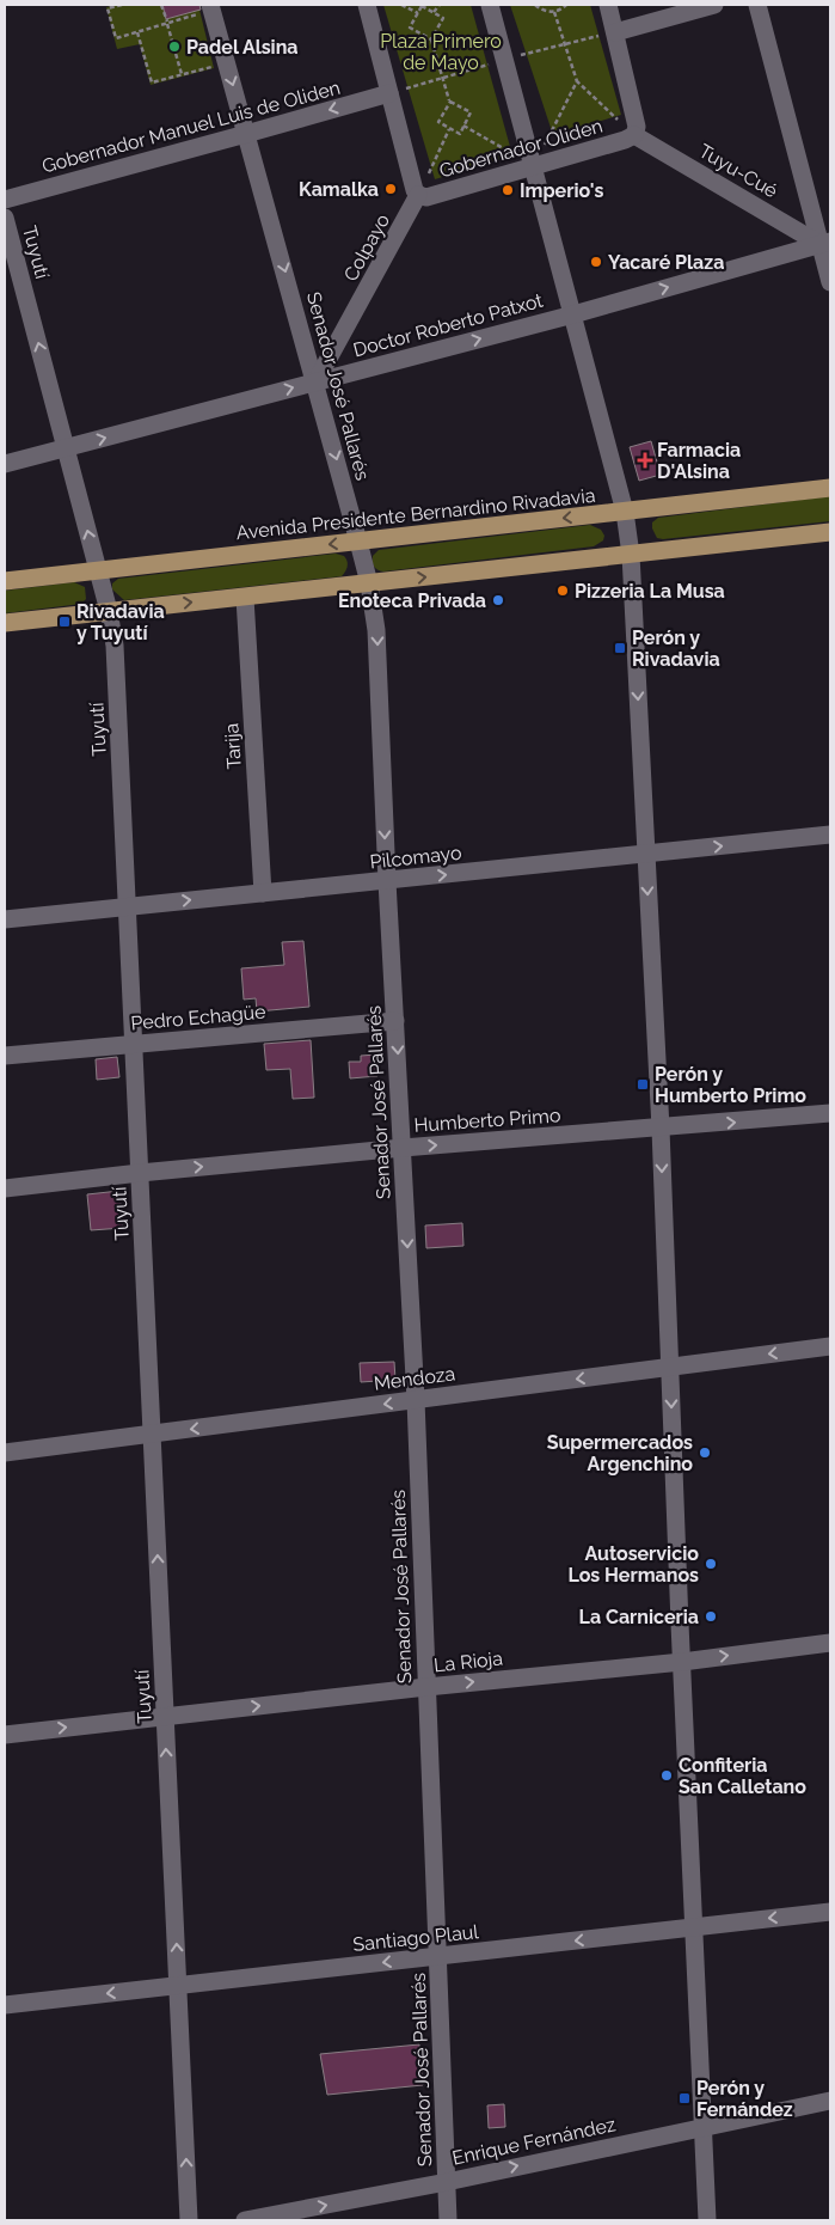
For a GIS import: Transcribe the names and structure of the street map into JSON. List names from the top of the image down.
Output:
{
  "streets": {
    "main road": ["Avenida Presidente Bernardino Rivadavia"],
    "street": [
      "Gobernador Manuel Luis de Oliden",
      "Gobernador Oliden",
      "Tuyu-Cué",
      "Colpayo",
      "Tuyutí",
      "Doctor Roberto Patxot",
      "Senador José Pallarés",
      "Tarija",
      "Pilcomayo",
      "Pedro Echagüe",
      "Humberto Primo",
      "Mendoza",
      "La Rioja",
      "Santiago Plaul",
      "Enrique Fernández"
    ]
  },
  "crossings": [
    ["Gobernador Manuel Luis de Oliden", "Senador José Pallarés"],
    ["Gobernador Oliden", "Tuyu-Cué"],
    ["Gobernador Oliden", "Colpayo"],
    ["Tuyu-Cué", "Doctor Roberto Patxot"],
    ["Colpayo", "Doctor Roberto Patxot"],
    ["Colpayo", "Senador José Pallarés"],
    ["Tuyutí", "Doctor Roberto Patxot"],
    ["Tuyutí", "Avenida Presidente Bernardino Rivadavia"],
    ["Tuyutí", "Pilcomayo"],
    ["Tuyutí", "Pedro Echagüe"],
    ["Tuyutí", "Humberto Primo"],
    ["Tuyutí", "Mendoza"],
    ["Tuyutí", "La Rioja"],
    ["Tuyutí", "Santiago Plaul"],
    ["Doctor Roberto Patxot", "Senador José Pallarés"],
    ["Senador José Pallarés", "Avenida Presidente Bernardino Rivadavia"],
    ["Senador José Pallarés", "Pilcomayo"],
    ["Senador José Pallarés", "Pedro Echagüe"],
    ["Senador José Pallarés", "Humberto Primo"],
    ["Senador José Pallarés", "Mendoza"],
    ["Senador José Pallarés", "La Rioja"],
    ["Senador José Pallarés", "Santiago Plaul"],
    ["Senador José Pallarés", "Enrique Fernández"],
    ["Tarija", "Pilcomayo"]
  ],
  "one_way": [
    "Gobernador Manuel Luis de Oliden",
    "Tuyutí",
    "Doctor Roberto Patxot",
    "Senador José Pallarés",
    "Pilcomayo",
    "Humberto Primo",
    "Mendoza",
    "La Rioja",
    "Santiago Plaul",
    "Enrique Fernández"
  ],
  "parks": ["Plaza Primero de Mayo"],
  "places": {
    "other": [
      "Padel Alsina",
      "Kamalka",
      "Imperio's",
      "Yacaré Plaza",
      "Pizzeria La Musa",
      "Enoteca Privada",
      "Supermercados Argenchino",
      "Autoservicio Los Hermanos",
      "La Carniceria",
      "Confiteria San Calletano"
    ],
    "health": ["Farmacia D'Alsina"],
    "transit": [
      "Rivadavia y Tuyutí",
      "Perón y Rivadavia",
      "Perón y Humberto Primo",
      "Perón y Fernández"
    ]
  }
}
